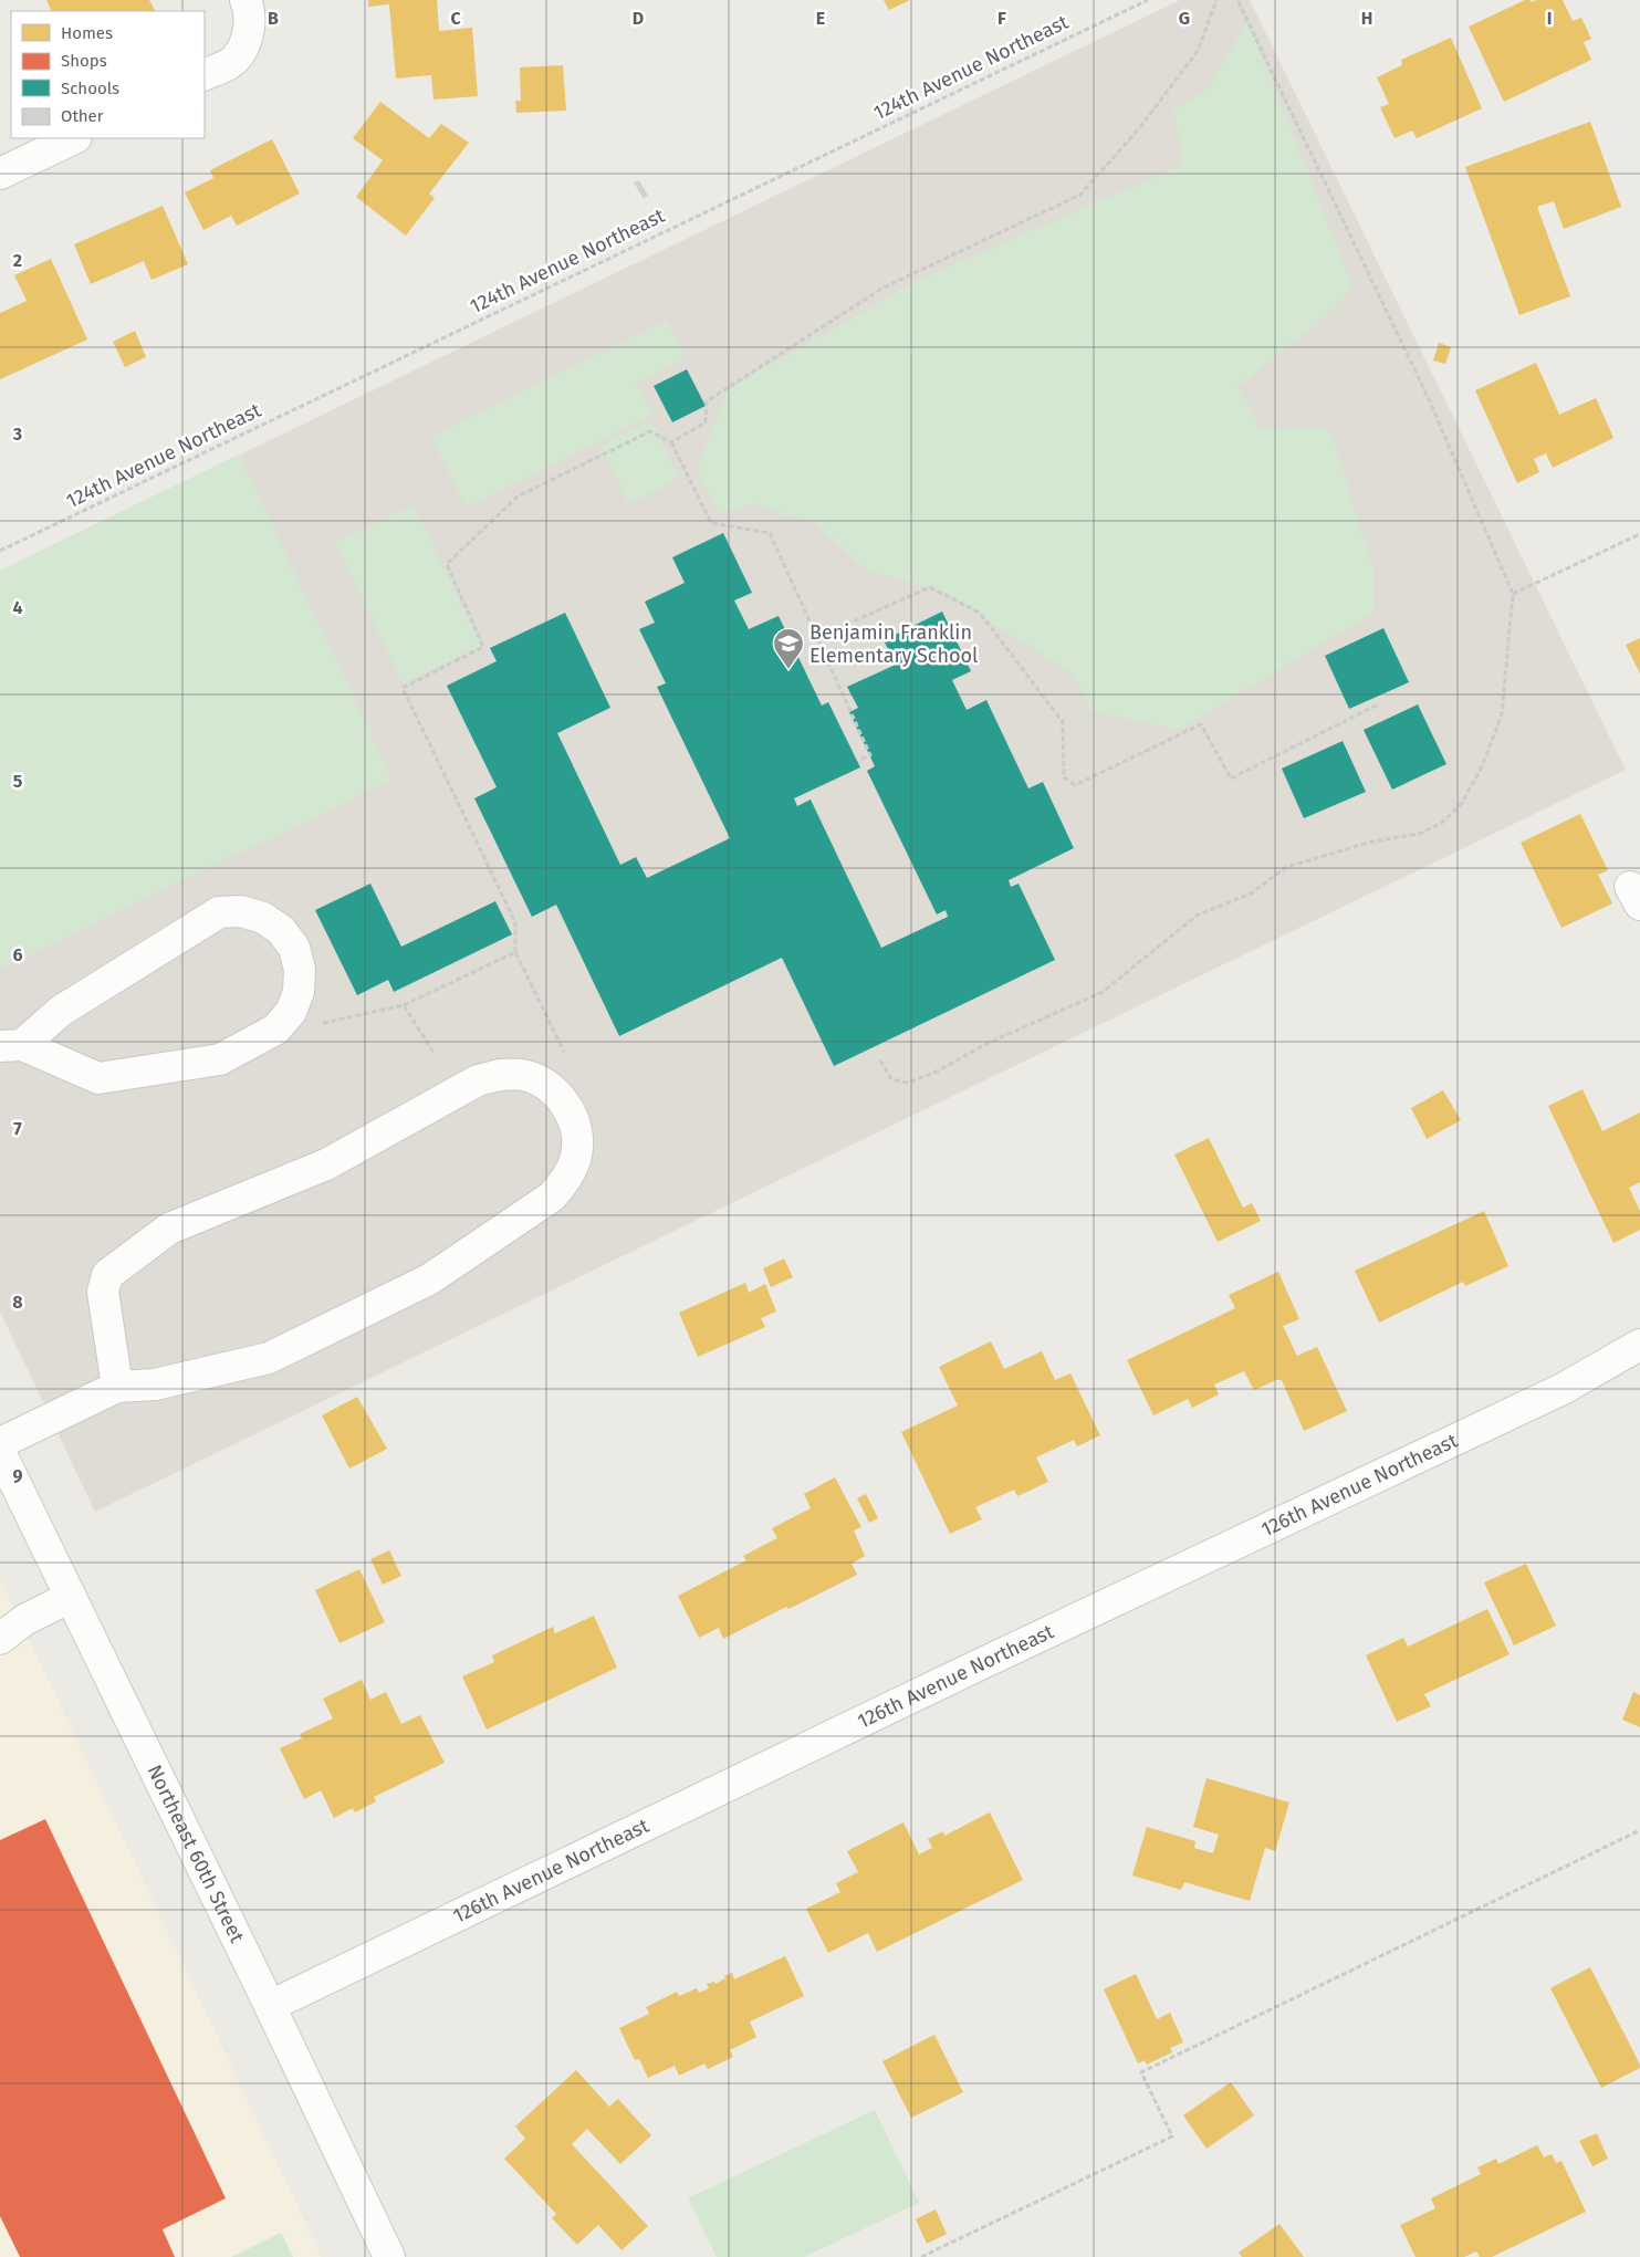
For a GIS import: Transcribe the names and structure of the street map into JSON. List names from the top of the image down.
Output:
{
  "streets": {
    "street": ["126th Avenue Northeast", "Northeast 60th Street"],
    "path": ["124th Avenue Northeast"]
  },
  "crossings": [
    ["126th Avenue Northeast", "Northeast 60th Street"]
  ],
  "places": {
    "school or university": ["Benjamin Franklin Elementary School"]
  },
  "legend": [
    "Homes",
    "Shops",
    "Schools",
    "Other"
  ],
  "grid": {
    "columns": [
      "B",
      "C",
      "D",
      "E",
      "F",
      "G",
      "H",
      "I"
    ],
    "rows": [
      "2",
      "3",
      "4",
      "5",
      "6",
      "7",
      "8",
      "9"
    ]
  }
}
